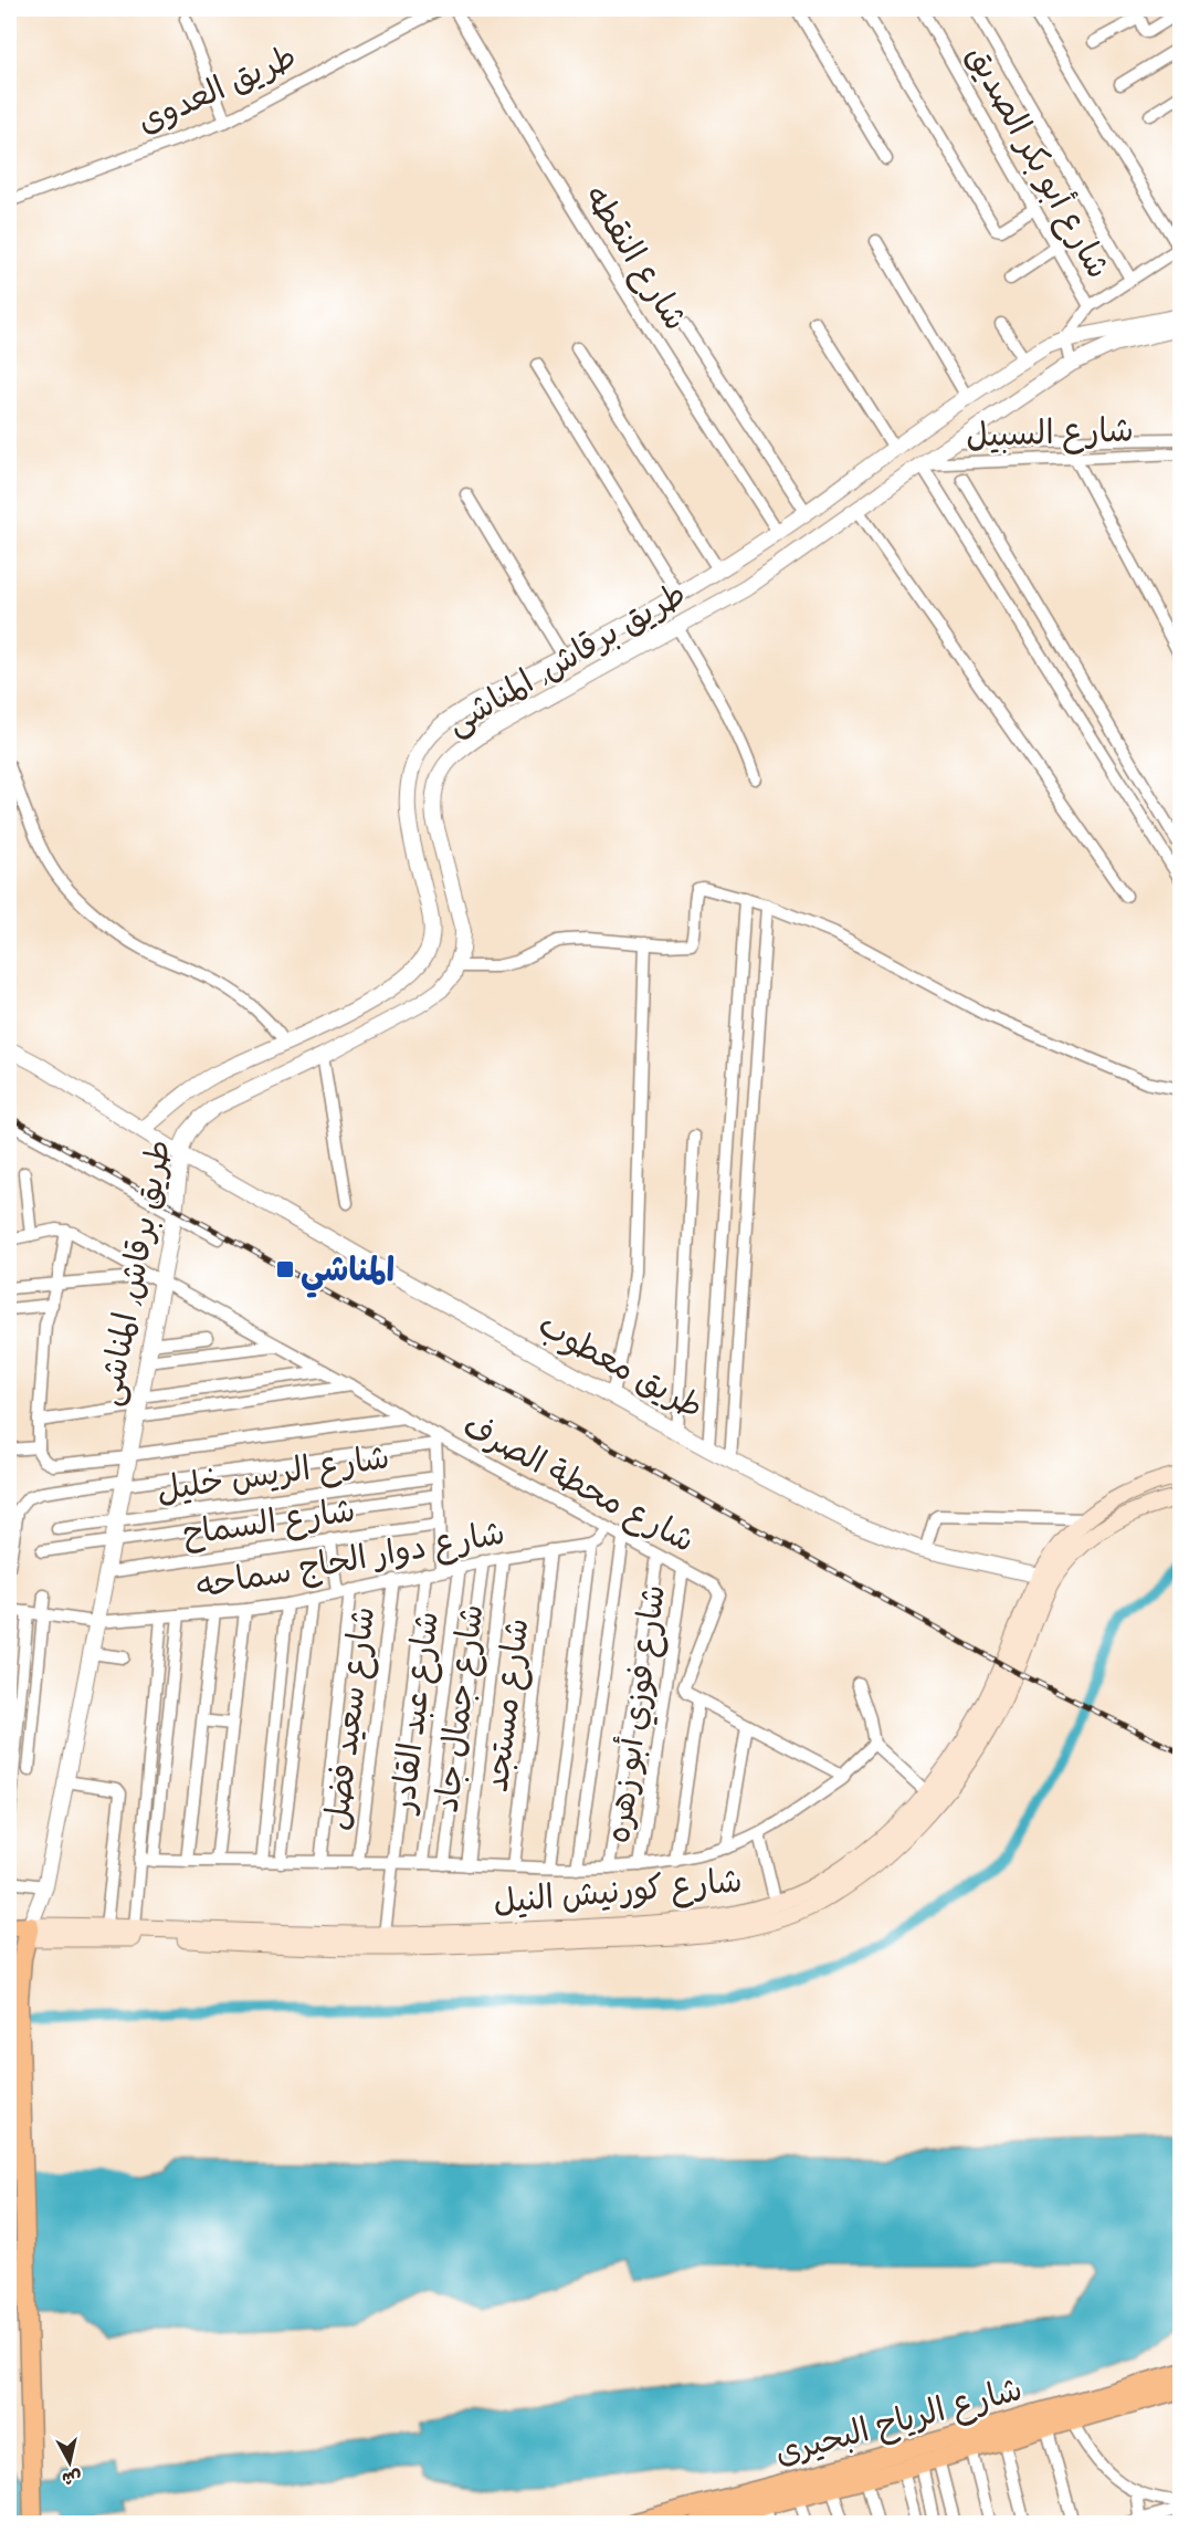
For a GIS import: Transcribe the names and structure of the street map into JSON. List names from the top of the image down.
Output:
{
  "streets": {
    "main road": ["شارع كورنيش النيل", "شارع الرياح البحيرى"],
    "street": [
      "طريق العدوى",
      "شارع أبو بكر الصديق",
      "شارع النقطه",
      "شارع السبيل",
      "طريق برقاش, المناشى",
      "طريق معطوب",
      "شارع الريس خليل",
      "شارع محطة الصرف",
      "شارع السماح",
      "شارع دوار الحاج سماحه",
      "شارع مستجد",
      "شارع جمال جاد",
      "شارع عبد القادر",
      "شارع فوزي أبو زهره",
      "شارع سعيد فضل"
    ]
  },
  "crossings": [
    ["شارع النقطه", "طريق برقاش, المناشى"],
    ["شارع السبيل", "طريق برقاش, المناشى"],
    ["طريق برقاش, المناشى", "طريق معطوب"],
    ["طريق برقاش, المناشى", "شارع الريس خليل"],
    ["طريق برقاش, المناشى", "شارع محطة الصرف"],
    ["طريق برقاش, المناشى", "شارع السماح"],
    ["طريق برقاش, المناشى", "شارع دوار الحاج سماحه"],
    ["طريق برقاش, المناشى", "شارع كورنيش النيل"],
    ["طريق معطوب", "شارع كورنيش النيل"],
    ["شارع محطة الصرف", "شارع فوزي أبو زهره"],
    ["شارع دوار الحاج سماحه", "شارع مستجد"],
    ["شارع دوار الحاج سماحه", "شارع جمال جاد"],
    ["شارع دوار الحاج سماحه", "شارع عبد القادر"],
    ["شارع دوار الحاج سماحه", "شارع سعيد فضل"]
  ],
  "places": {
    "transit": ["المناشي"]
  },
  "north": "bottom"
}
